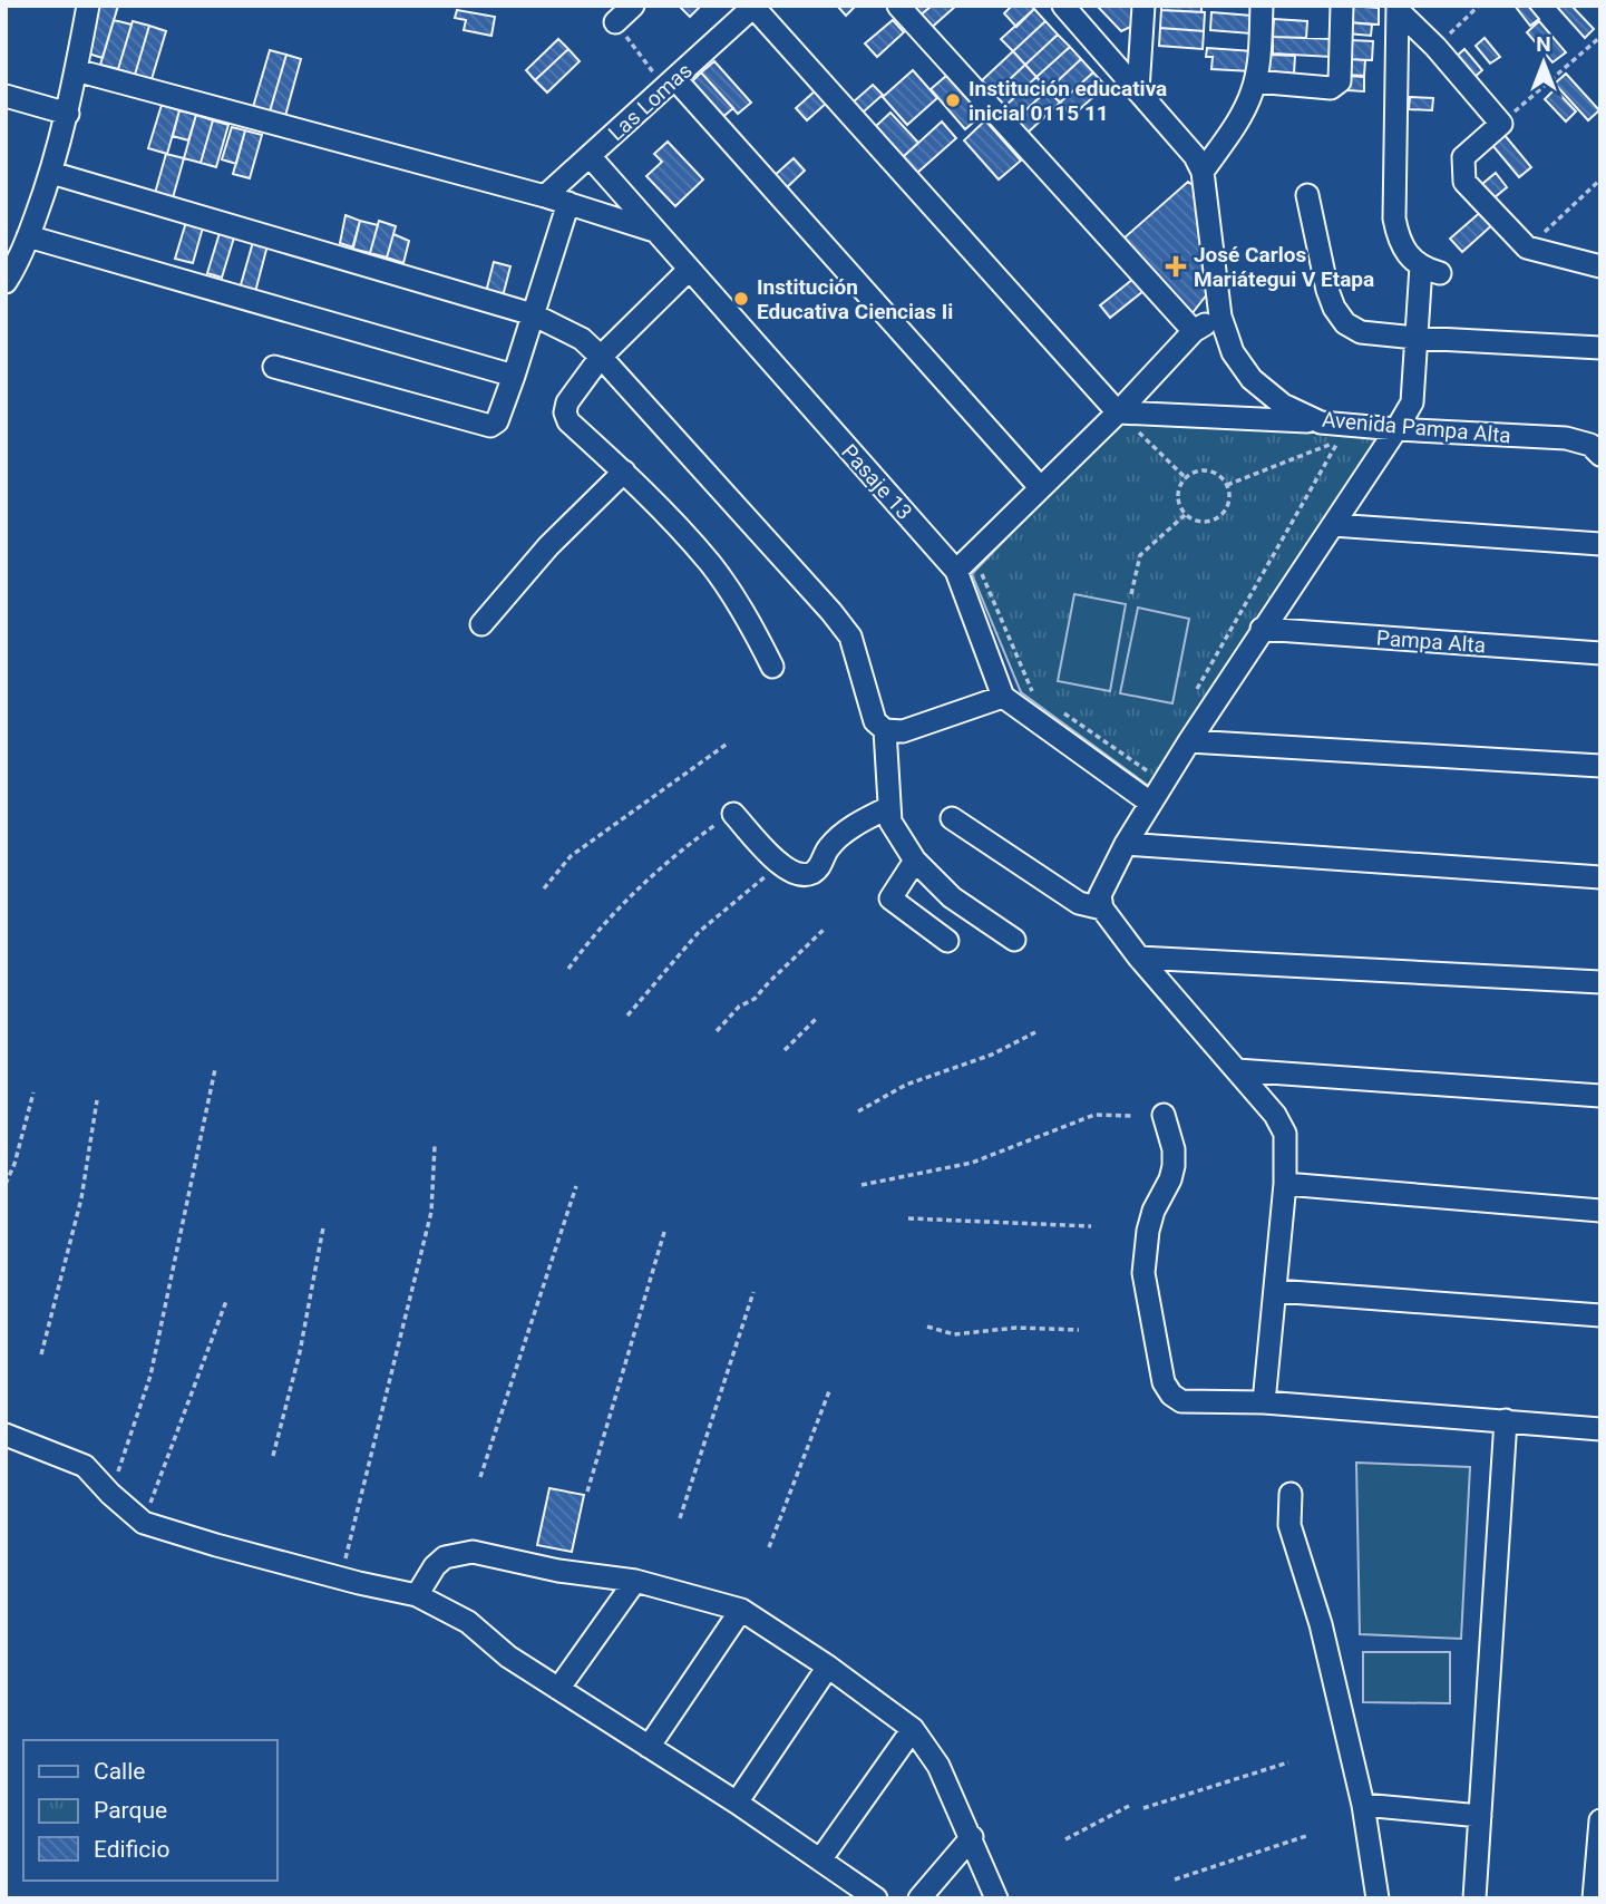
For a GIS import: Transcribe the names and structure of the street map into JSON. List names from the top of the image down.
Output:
{
  "streets": {
    "street": [
      "Las Lomas",
      "Avenida Pampa Alta",
      "Pasaje 13",
      "Pampa Alta"
    ]
  },
  "crossings": [
    ["Las Lomas", "Pasaje 13"]
  ],
  "places": {
    "other": ["Institución educativa inicial 0115 11", "Institución Educativa Ciencias Ii"],
    "health": ["José Carlos Mariátegui V Etapa"]
  },
  "legend": ["Calle", "Parque", "Edificio"],
  "north": "top"
}
